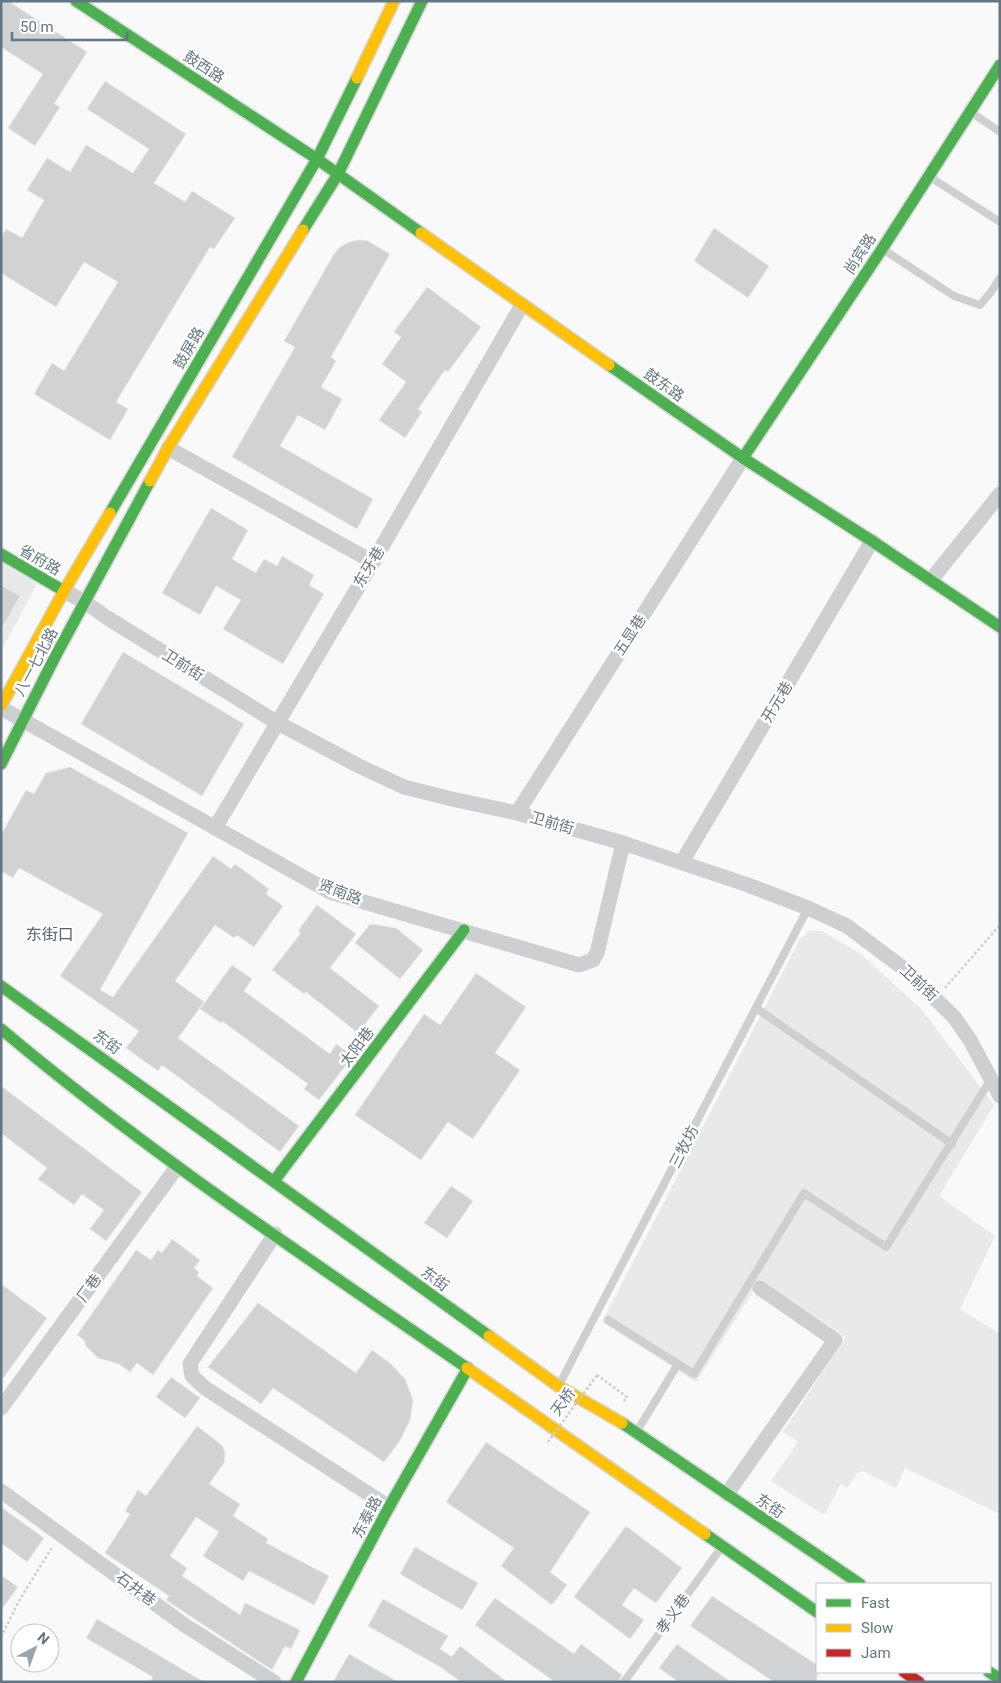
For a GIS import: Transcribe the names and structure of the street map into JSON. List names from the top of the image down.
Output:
{
  "streets": {
    "main road": [
      "鼓西路",
      "尚宾路",
      "鼓屏路",
      "鼓东路",
      "省府路",
      "八一七北路",
      "东街",
      "太阳巷",
      "东泰路"
    ],
    "street": [
      "东牙巷",
      "五显巷",
      "卫前街",
      "开元巷",
      "贤南路",
      "厂巷",
      "石井巷"
    ],
    "lane": ["三牧坊", "孝义巷"],
    "path": ["天桥"]
  },
  "crossings": [
    ["鼓西路", "鼓屏路"],
    ["鼓西路", "鼓东路"],
    ["尚宾路", "鼓东路"],
    ["尚宾路", "五显巷"],
    ["鼓屏路", "鼓东路"],
    ["鼓屏路", "省府路"],
    ["鼓屏路", "卫前街"],
    ["鼓屏路", "贤南路"],
    ["鼓东路", "东牙巷"],
    ["鼓东路", "五显巷"],
    ["鼓东路", "开元巷"],
    ["省府路", "卫前街"],
    ["东牙巷", "卫前街"],
    ["东牙巷", "贤南路"],
    ["五显巷", "卫前街"],
    ["八一七北路", "卫前街"],
    ["八一七北路", "贤南路"],
    ["卫前街", "开元巷"],
    ["卫前街", "贤南路"],
    ["卫前街", "三牧坊"],
    ["贤南路", "太阳巷"],
    ["东街", "太阳巷"],
    ["东街", "三牧坊"]
  ],
  "districts": ["东街口"],
  "legend": ["Fast", "Slow", "Jam"],
  "scale_bar": "50 m",
  "north": "top right"
}
